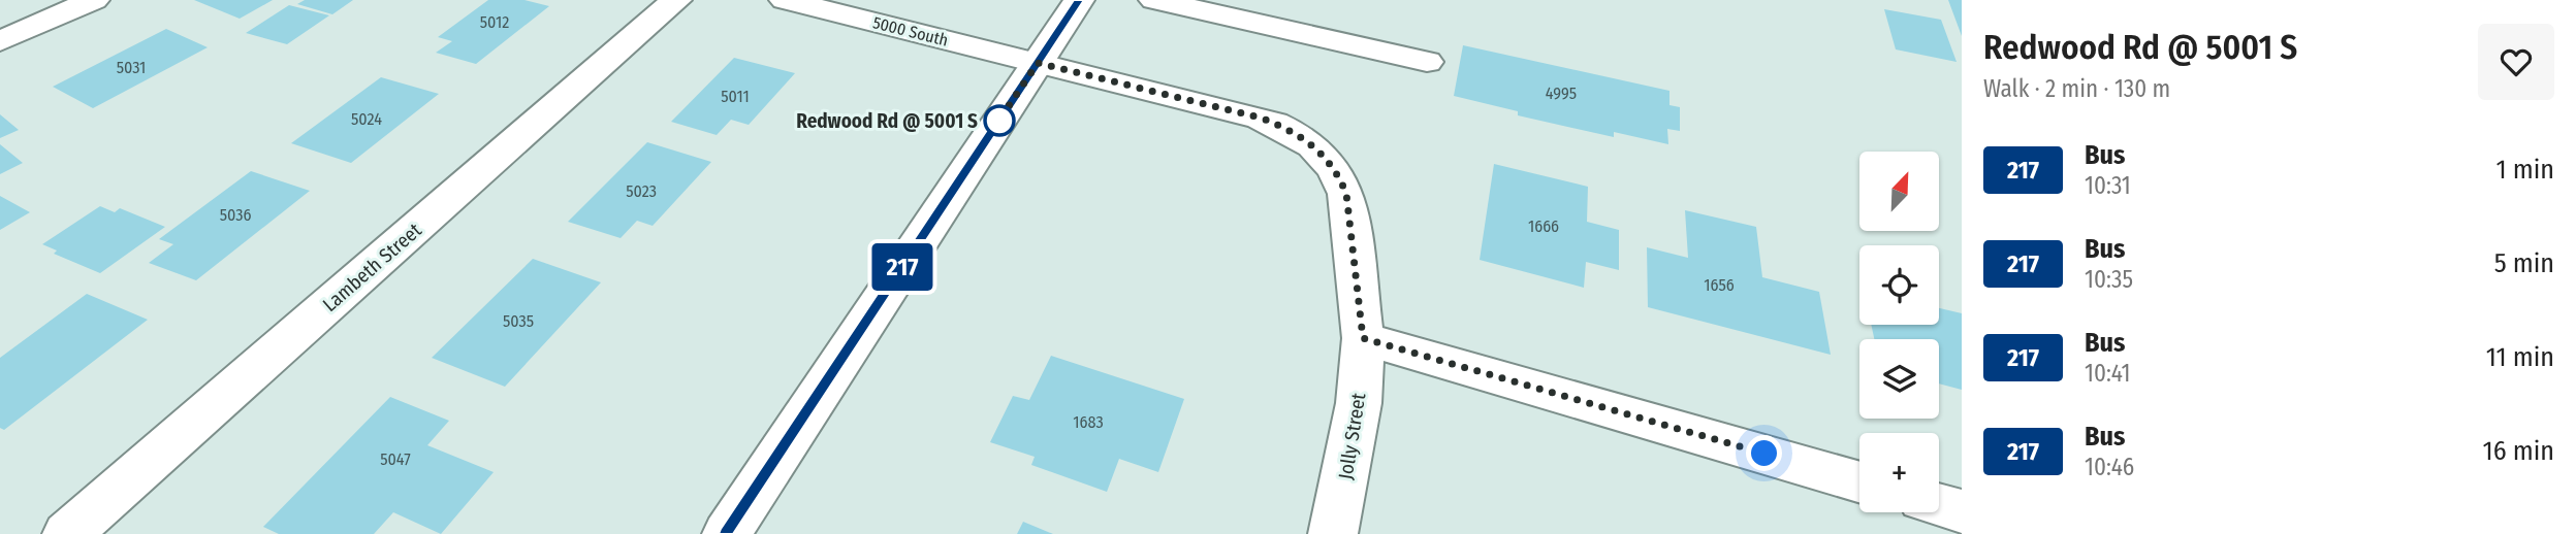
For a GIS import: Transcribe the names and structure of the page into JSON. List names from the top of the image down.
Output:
{
  "streets": {
    "street": ["5000 South", "Lambeth Street", "Jolly Street"]
  },
  "crossings": [
    ["5000 South", "Jolly Street"]
  ],
  "places": ["Redwood Rd @ 5001 S"],
  "lines": ["bus line 217"],
  "house_numbers": [
    "5012",
    "5031",
    "4995",
    "5011",
    "5024",
    "5023",
    "5036",
    "1666",
    "1656",
    "5035",
    "1683",
    "5047"
  ],
  "north": "top right",
  "page": {
    "on_map": "217",
    "heading": ["Redwood Rd @ 5001 S", "Walk · 2 min · 130 m"],
    "list": [
      {
        "mark": "217",
        "name": "Bus",
        "note": "10:31",
        "value": "1 min"
      },
      {
        "mark": "217",
        "name": "Bus",
        "note": "10:35",
        "value": "5 min"
      },
      {
        "mark": "217",
        "name": "Bus",
        "note": "10:41",
        "value": "11 min"
      },
      {
        "mark": "217",
        "name": "Bus",
        "note": "10:46",
        "value": "16 min"
      }
    ],
    "map_buttons": "+"
  }
}
